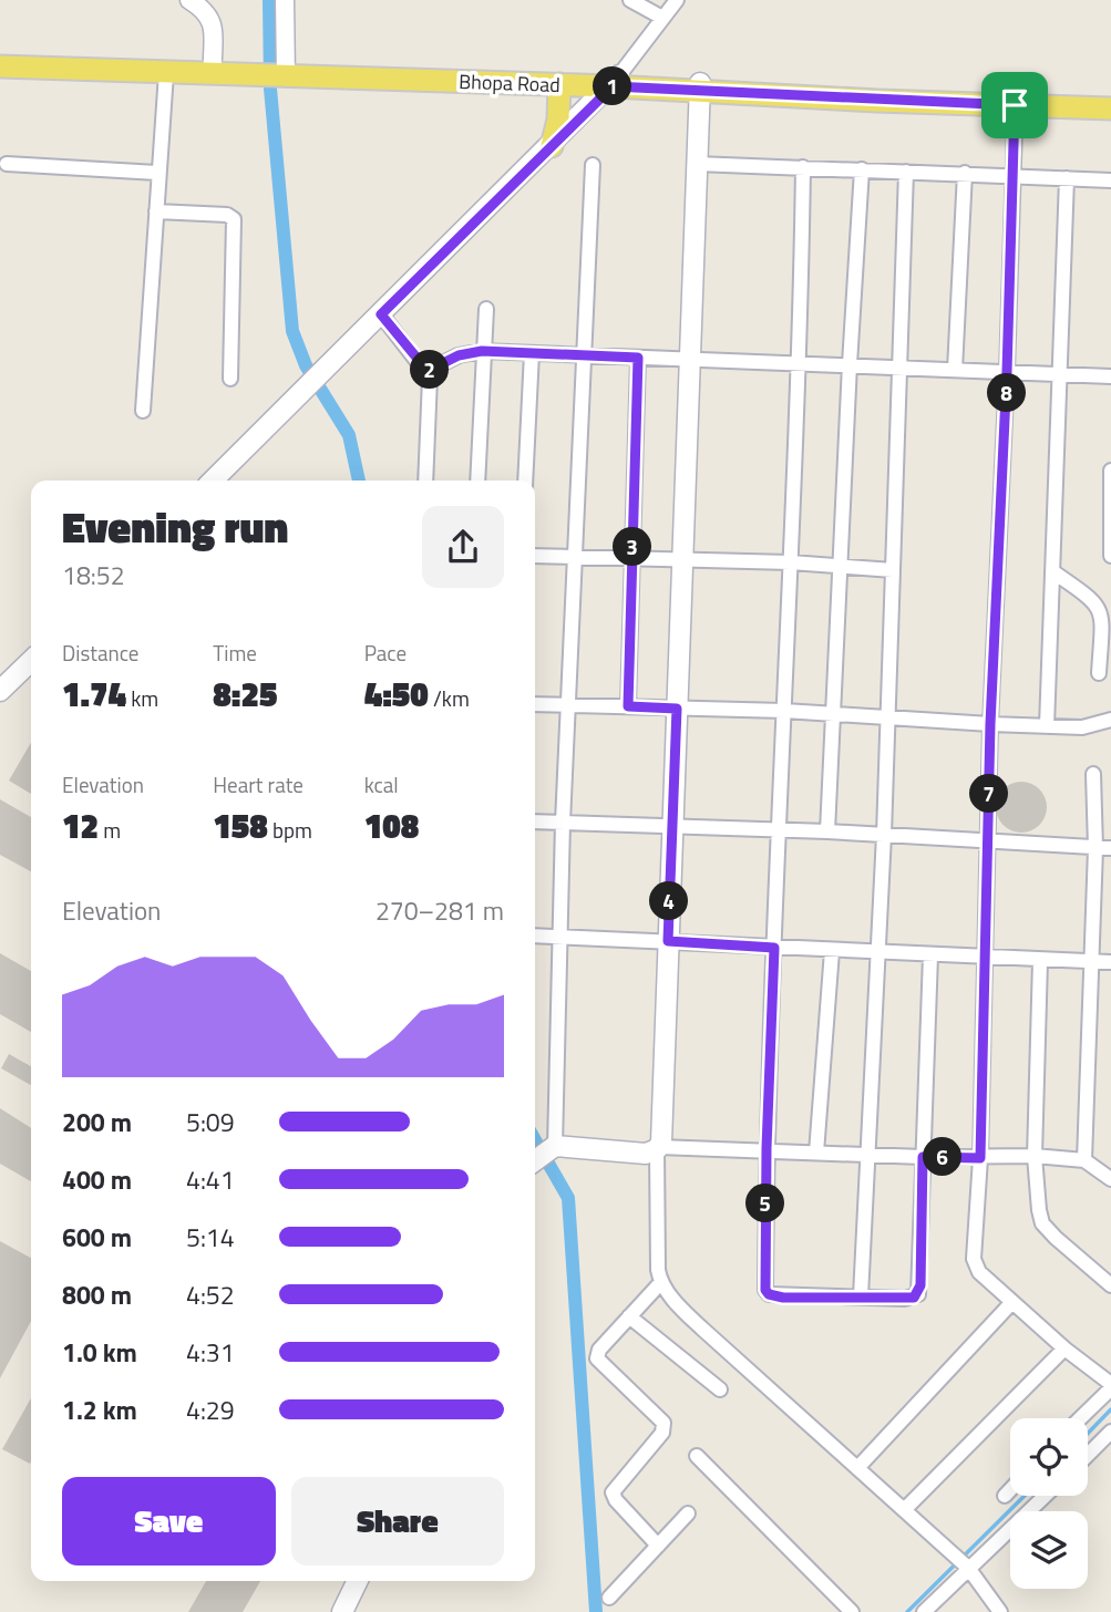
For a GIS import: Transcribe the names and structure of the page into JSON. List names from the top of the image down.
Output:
{
  "streets": {
    "main road": ["Bhopa Road"]
  },
  "page": {
    "pins": [
      "1",
      "2",
      "8",
      "3",
      "7",
      "4",
      "6",
      "5"
    ],
    "heading": ["Evening run", "18:52"],
    "stats": [
      ["Distance", "1.74 km"],
      ["Time", "8:25"],
      ["Pace", "4:50 /km"],
      ["Elevation", "12 m"],
      ["Heart rate", "158 bpm"],
      ["kcal", "108"]
    ],
    "chart": ["Elevation", "270–281 m"],
    "list": [
      {
        "name": "200 m",
        "note": "5:09"
      },
      {
        "name": "400 m",
        "note": "4:41"
      },
      {
        "name": "600 m",
        "note": "5:14"
      },
      {
        "name": "800 m",
        "note": "4:52"
      },
      {
        "name": "1.0 km",
        "note": "4:31"
      },
      {
        "name": "1.2 km",
        "note": "4:29"
      }
    ],
    "buttons": ["Save", "Share"]
  }
}
